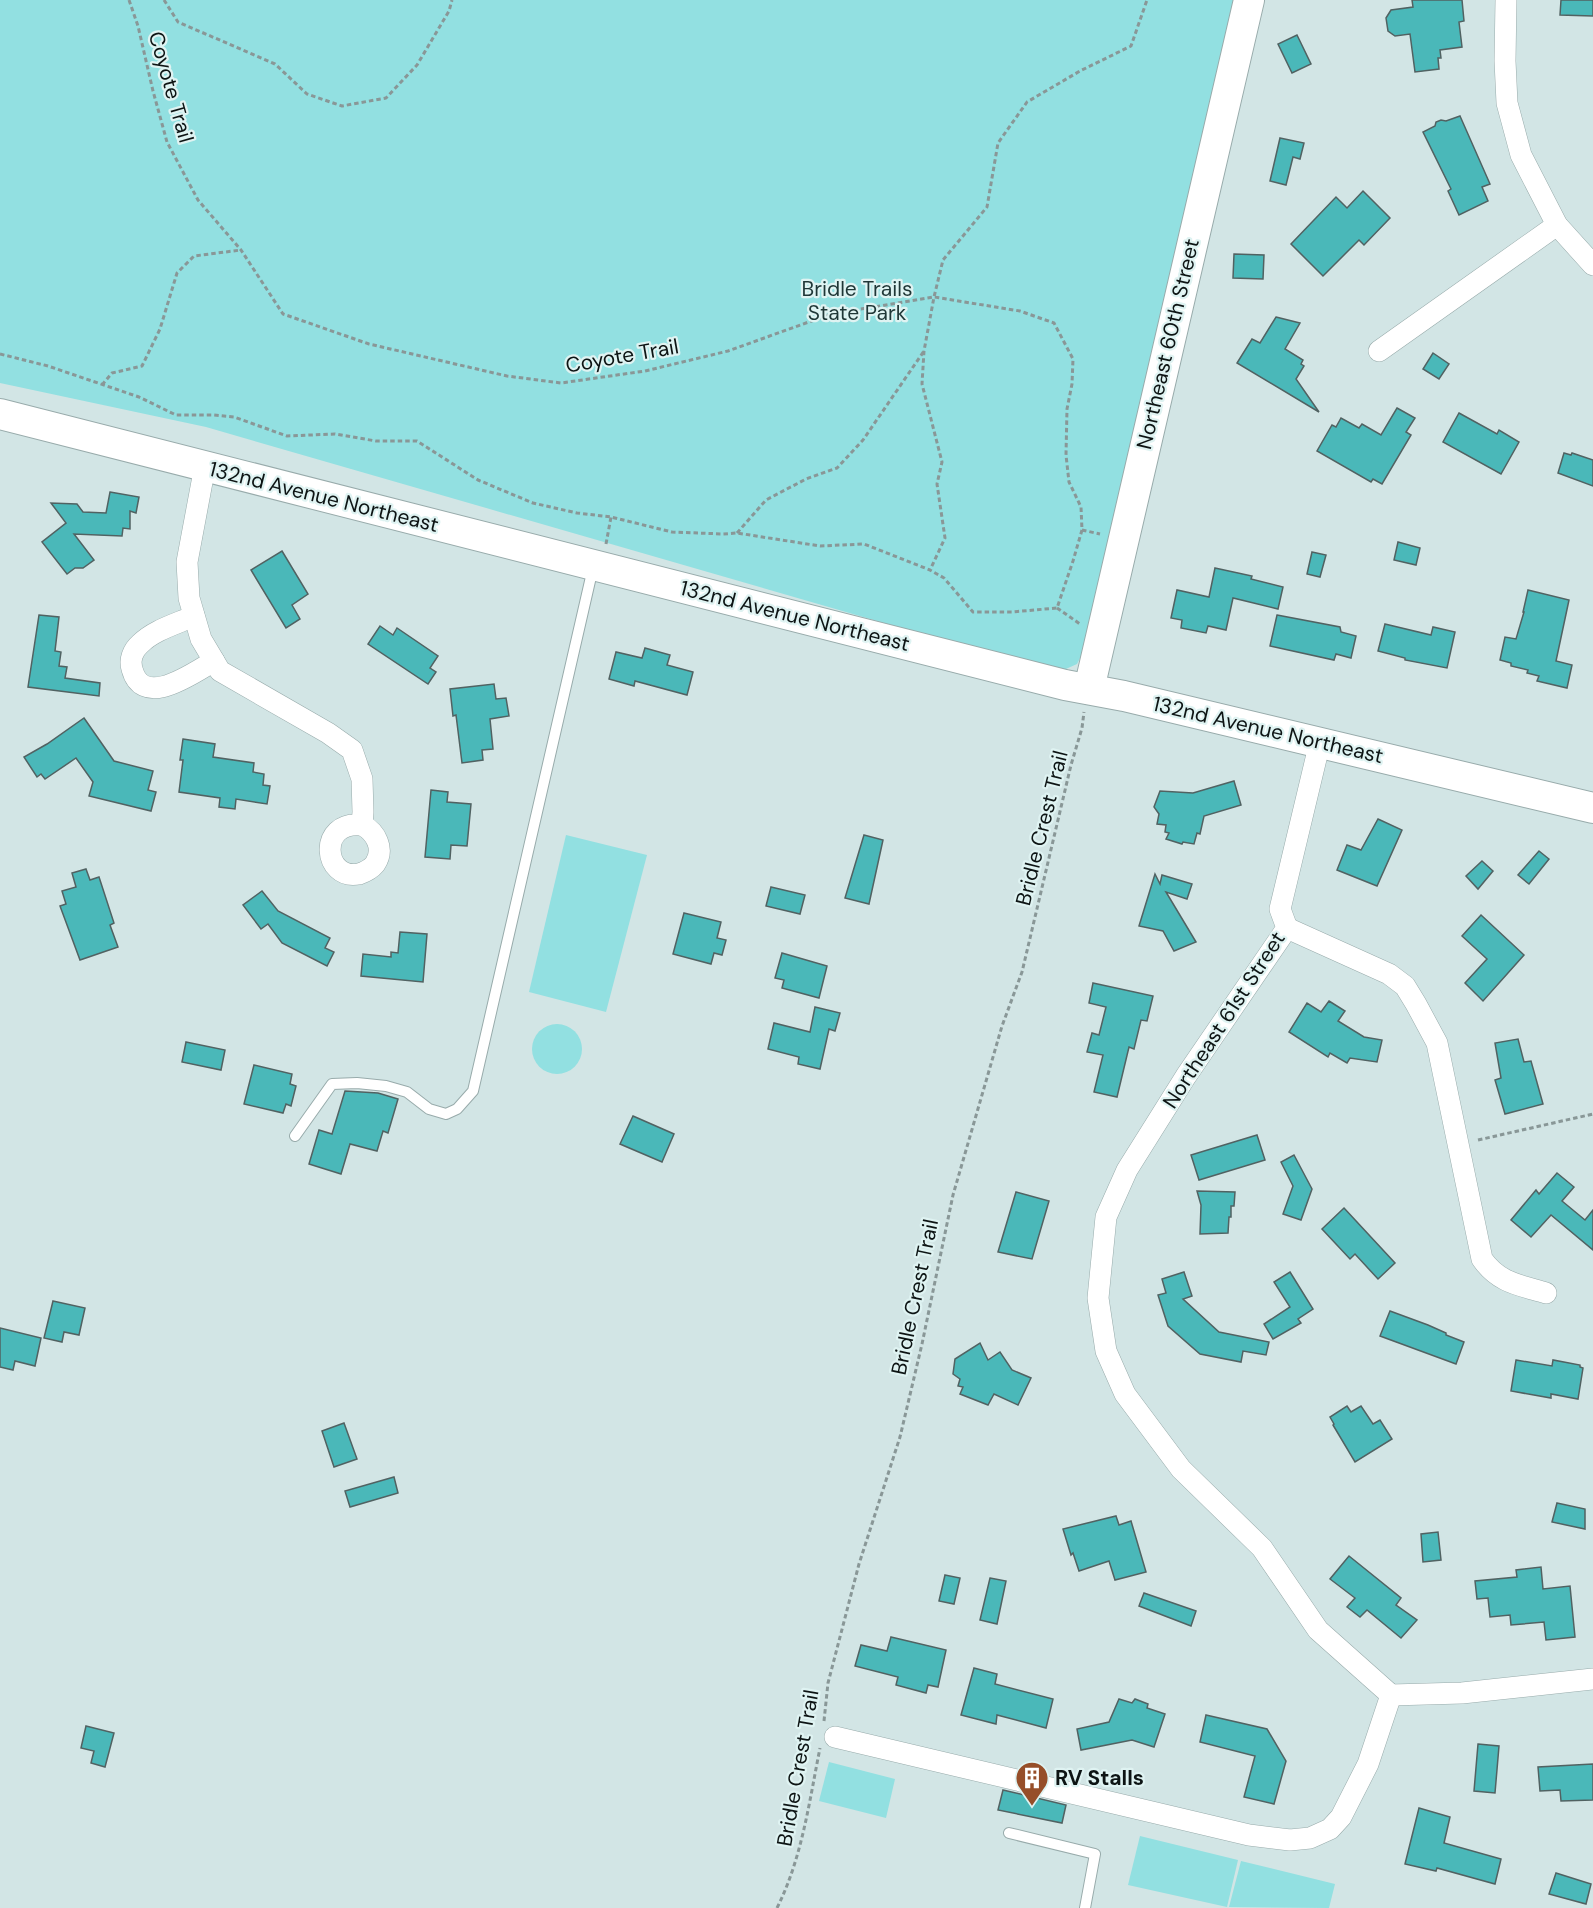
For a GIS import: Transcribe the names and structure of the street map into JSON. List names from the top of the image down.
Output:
{
  "streets": {
    "street": ["Northeast 60th Street", "132nd Avenue Northeast", "Northeast 61st Street"],
    "path": ["Coyote Trail", "Bridle Crest Trail"]
  },
  "crossings": [
    ["Northeast 60th Street", "132nd Avenue Northeast"],
    ["Northeast 60th Street", "Bridle Crest Trail"],
    ["132nd Avenue Northeast", "Bridle Crest Trail"],
    ["132nd Avenue Northeast", "Northeast 61st Street"]
  ],
  "parks": ["Bridle Trails State Park"],
  "places": {
    "building": ["RV Stalls"]
  }
}
